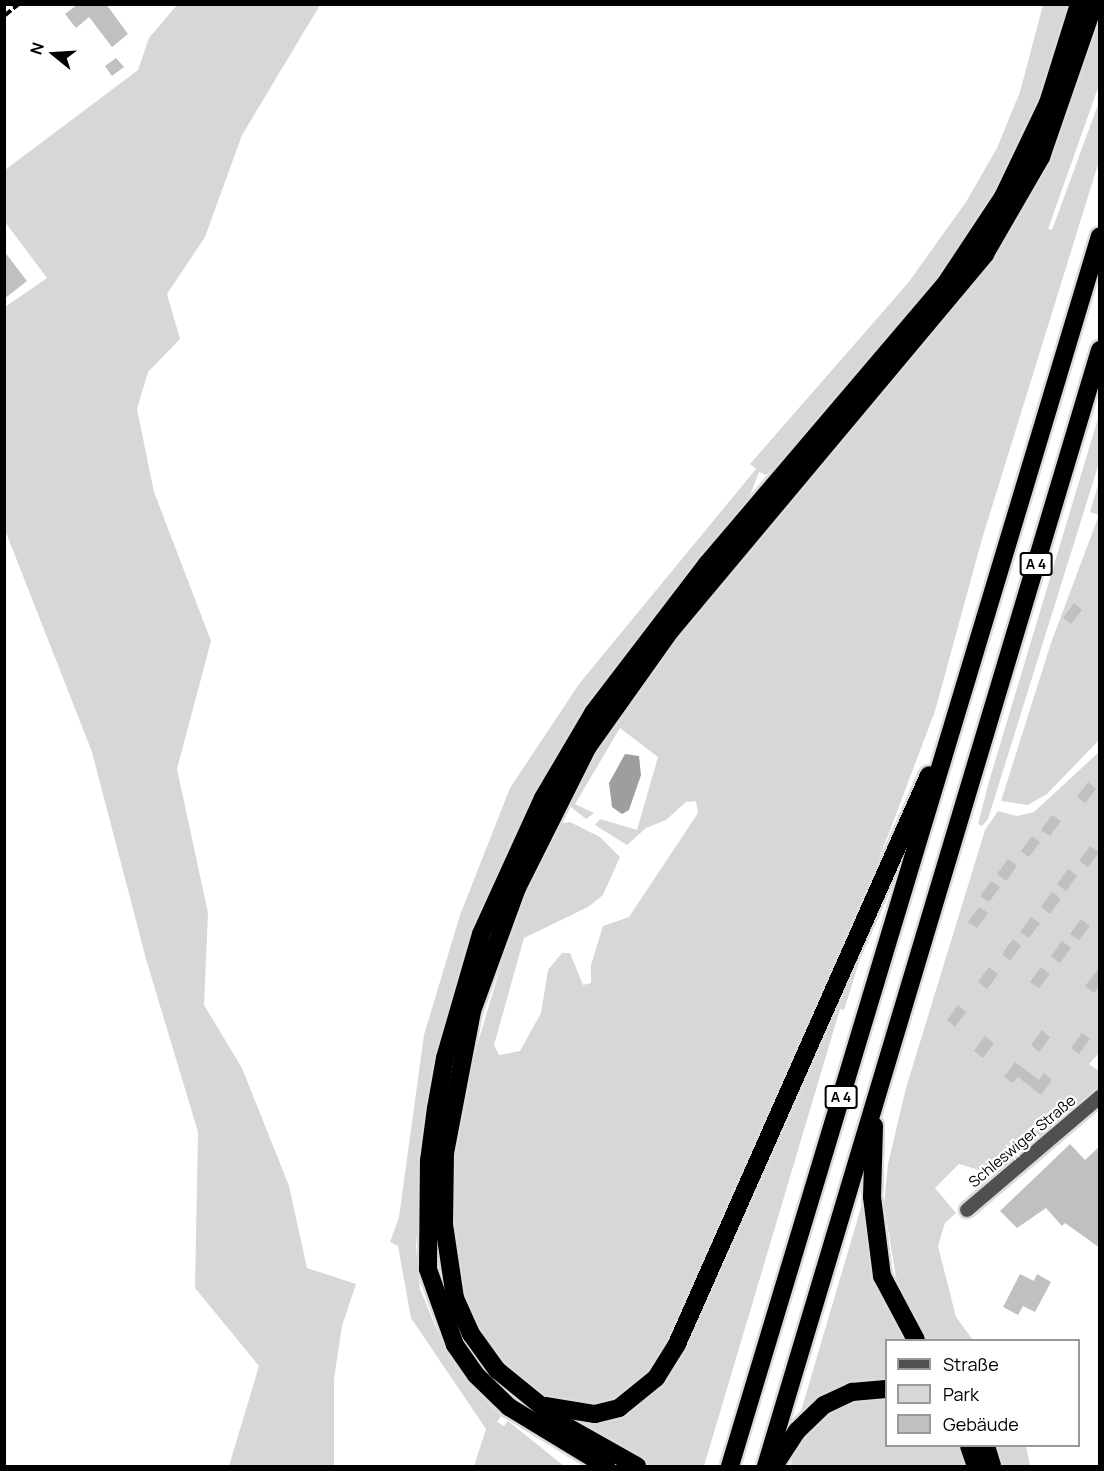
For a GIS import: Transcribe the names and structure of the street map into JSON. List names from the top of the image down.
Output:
{
  "streets": {
    "highway": ["A 4"],
    "street": ["Schleswiger Straße"]
  },
  "legend": ["Straße", "Park", "Gebäude"],
  "north": "left"
}
